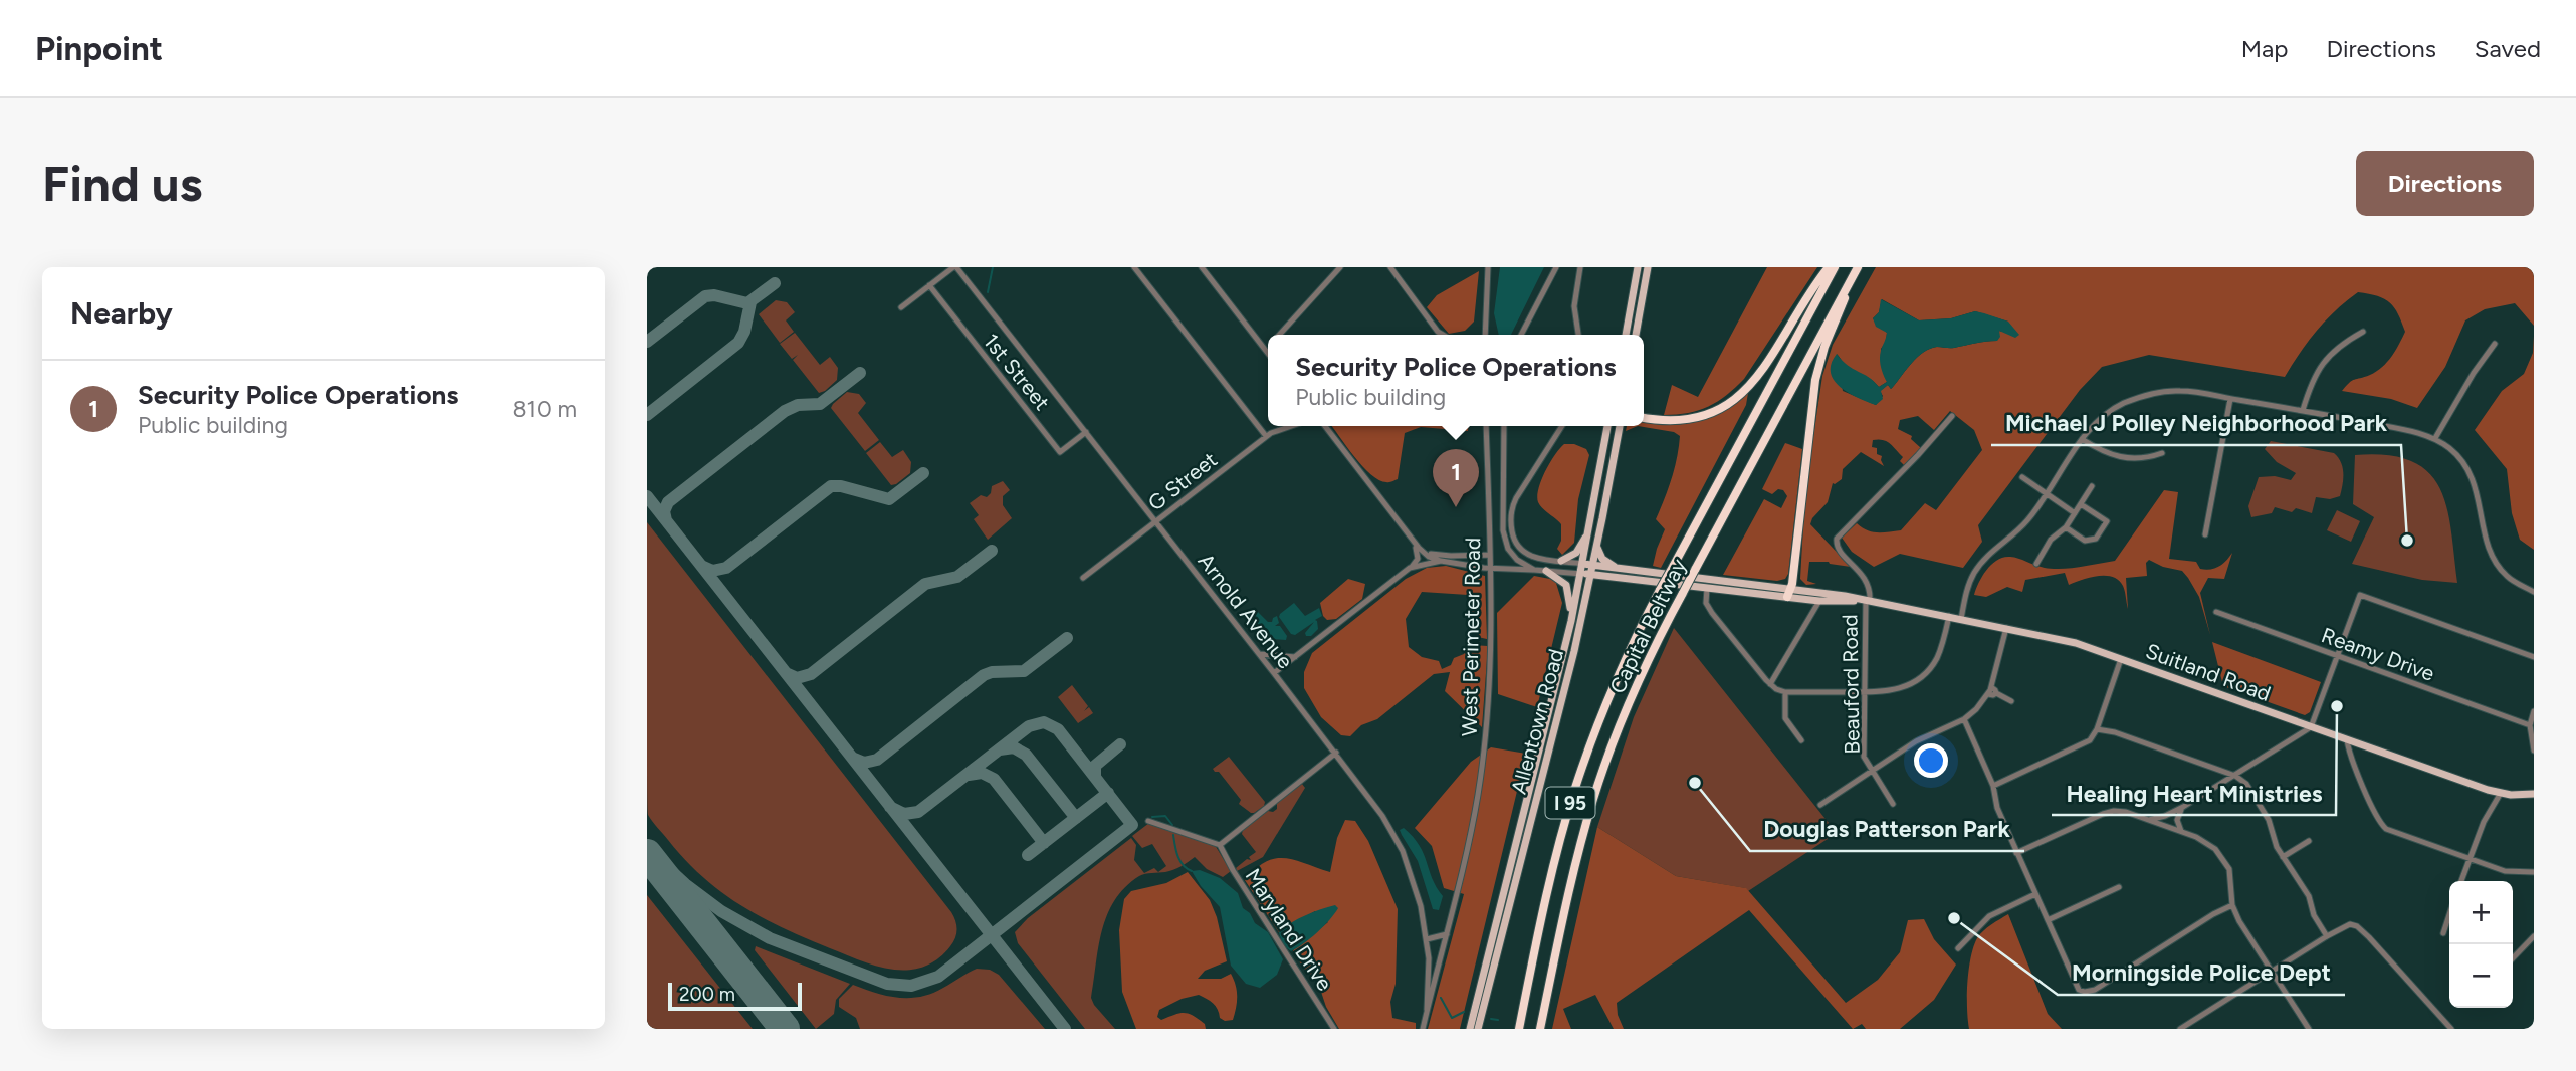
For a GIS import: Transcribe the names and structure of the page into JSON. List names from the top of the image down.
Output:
{
  "streets": {
    "highway": ["Capital Beltway", "I 95"],
    "main road": ["Suitland Road", "Allentown Road"],
    "street": [
      "1st Street",
      "G Street",
      "Arnold Avenue",
      "West Perimeter Road",
      "Reamy Drive",
      "Beauford Road",
      "Maryland Drive"
    ]
  },
  "crossings": [
    ["1st Street", "Arnold Avenue"],
    ["G Street", "Arnold Avenue"],
    ["Arnold Avenue", "West Perimeter Road"],
    ["Suitland Road", "Beauford Road"],
    ["Suitland Road", "Allentown Road"]
  ],
  "places": [
    "Michael J Polley Neighborhood Park",
    "Healing Heart Ministries",
    "Douglas Patterson Park",
    "Morningside Police Dept"
  ],
  "scale_bar": "200 m",
  "page": {
    "header": "Pinpoint",
    "nav": ["Map", "Directions", "Saved"],
    "buttons": "Directions",
    "title": "Find us",
    "heading": "Nearby",
    "popup": ["Security Police Operations", "Public building"],
    "list": [
      {
        "mark": "1",
        "name": "Security Police Operations",
        "note": "Public building",
        "value": "810 m"
      }
    ],
    "pins": "1",
    "map_buttons": ["+", "−"],
    "scale": "200 m"
  }
}
